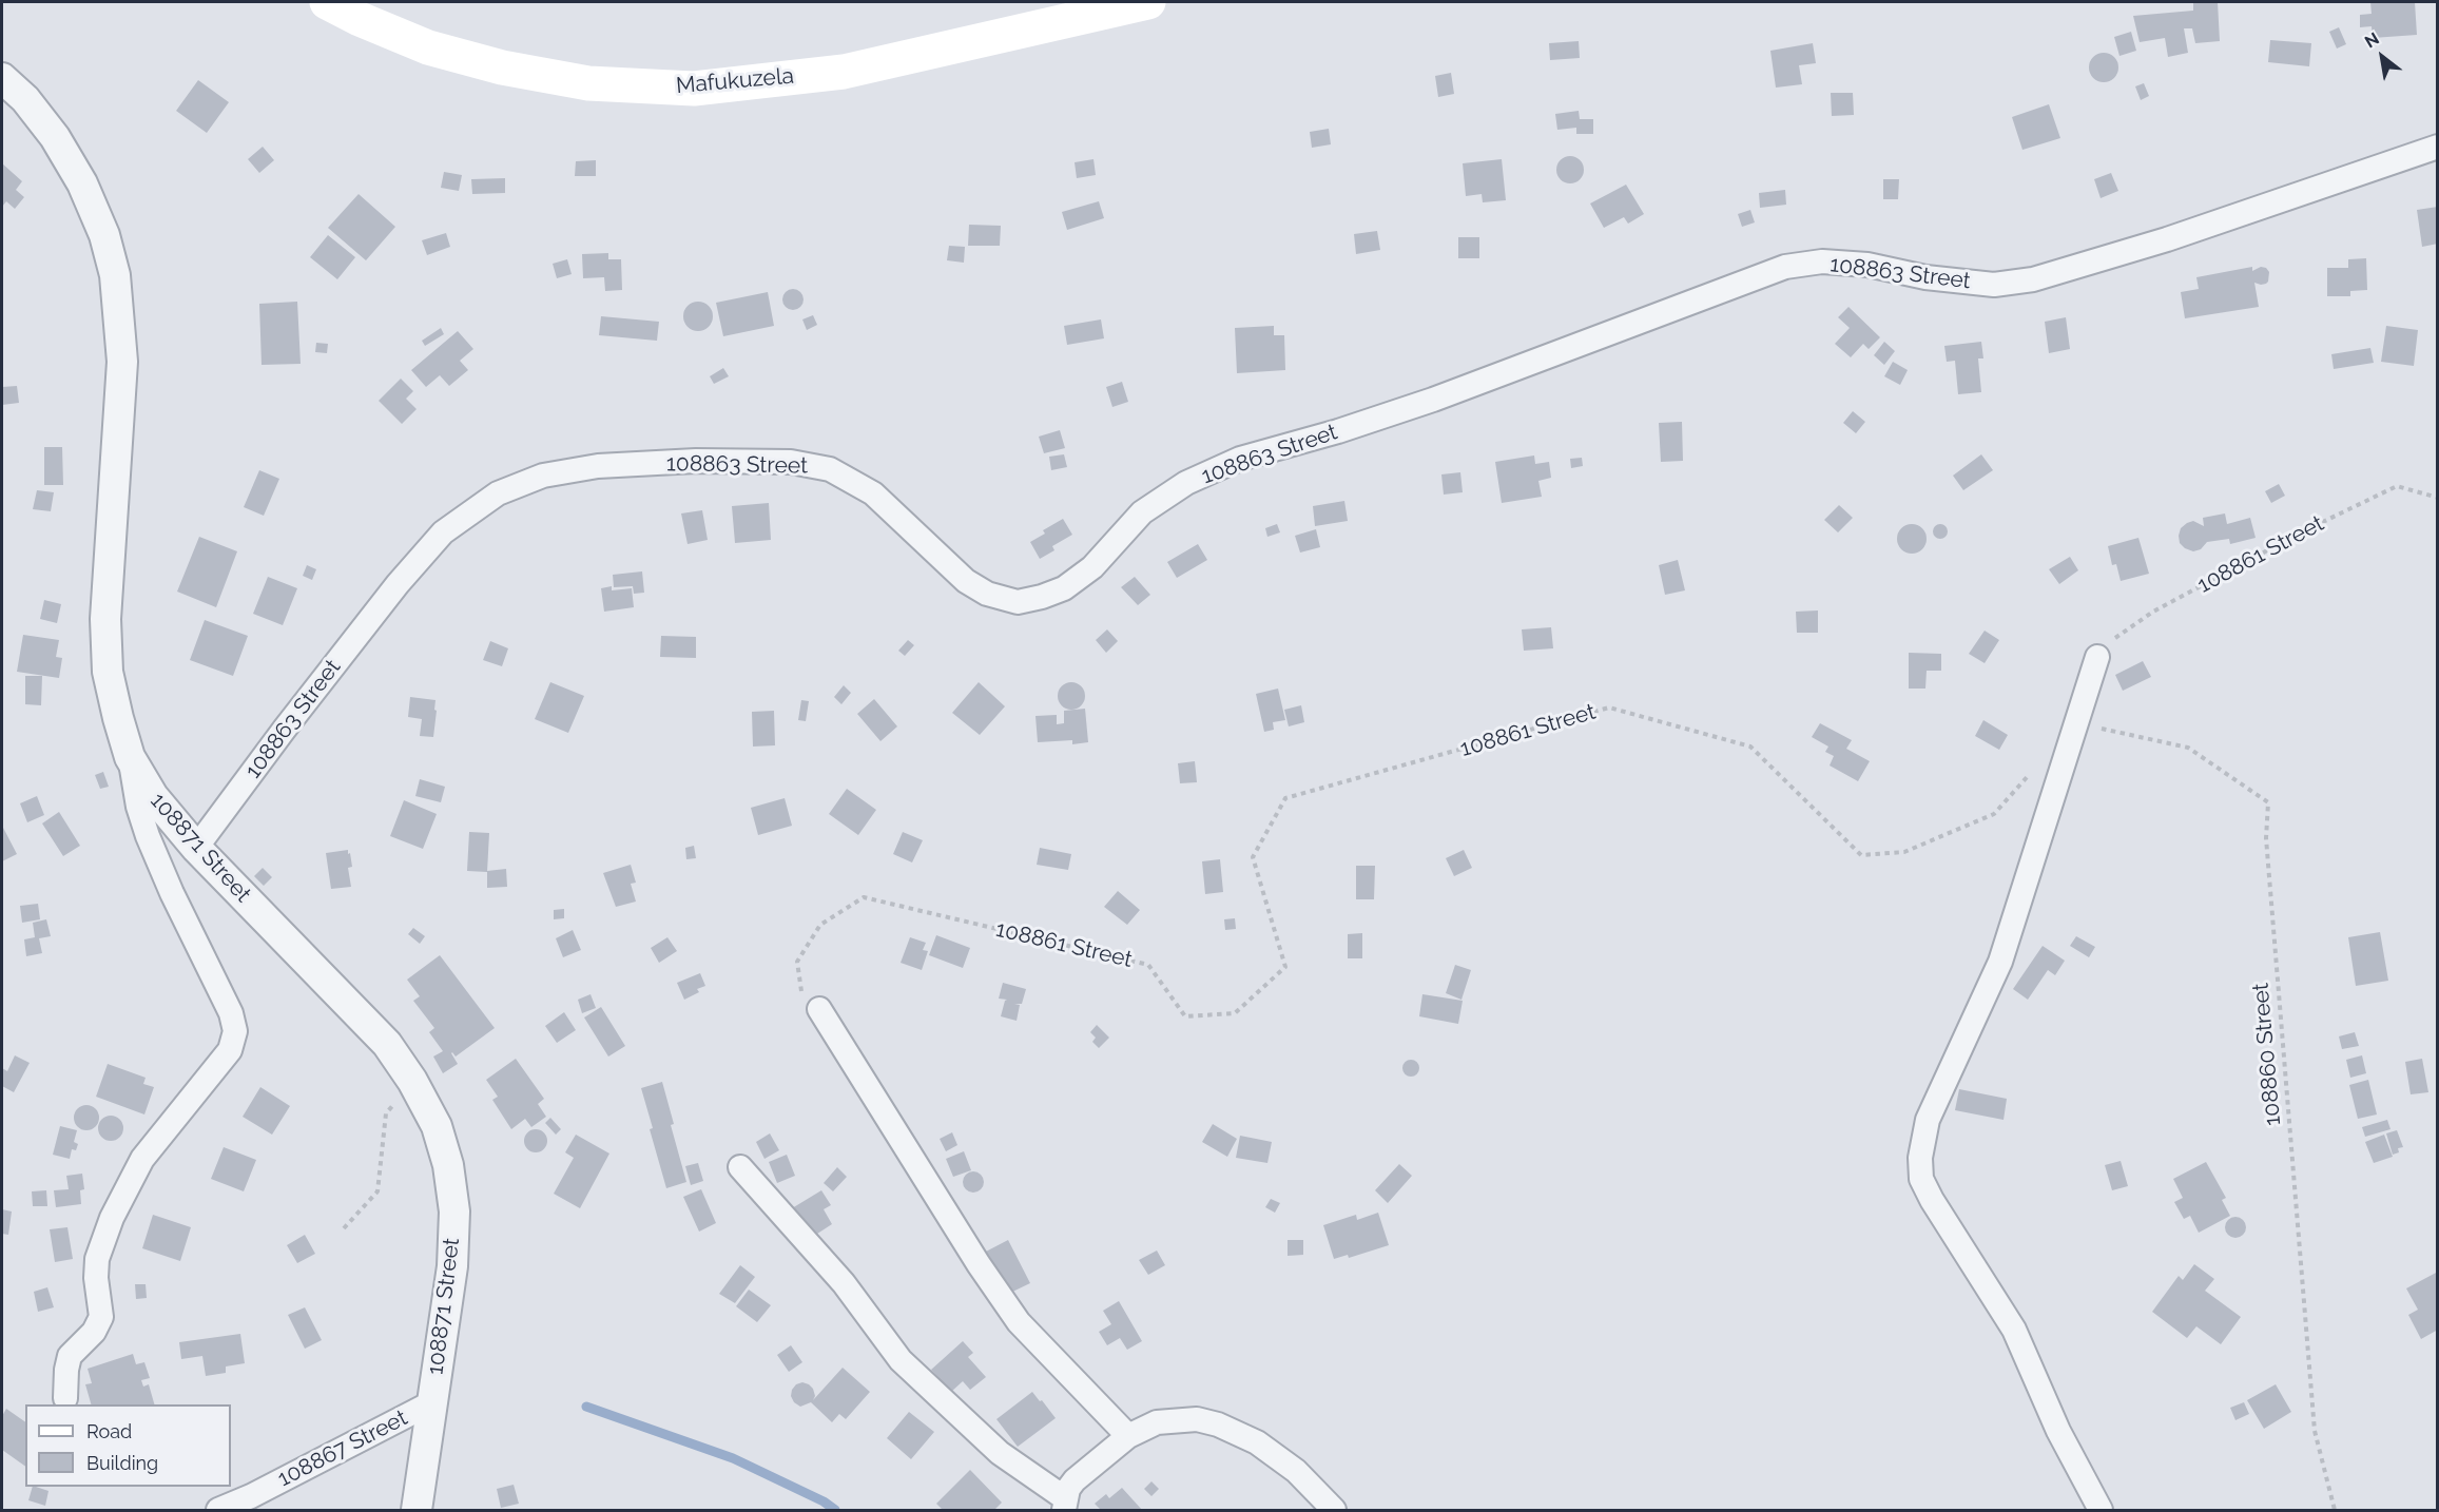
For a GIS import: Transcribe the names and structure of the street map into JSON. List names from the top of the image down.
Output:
{
  "streets": {
    "main road": ["Mafukuzela"],
    "street": ["108863 Street", "108871 Street", "108867 Street"],
    "path": ["108861 Street", "108860 Street"]
  },
  "crossings": [
    ["108863 Street", "108871 Street"],
    ["108871 Street", "108867 Street"]
  ],
  "legend": ["Road", "Building"],
  "north": "top left"
}
